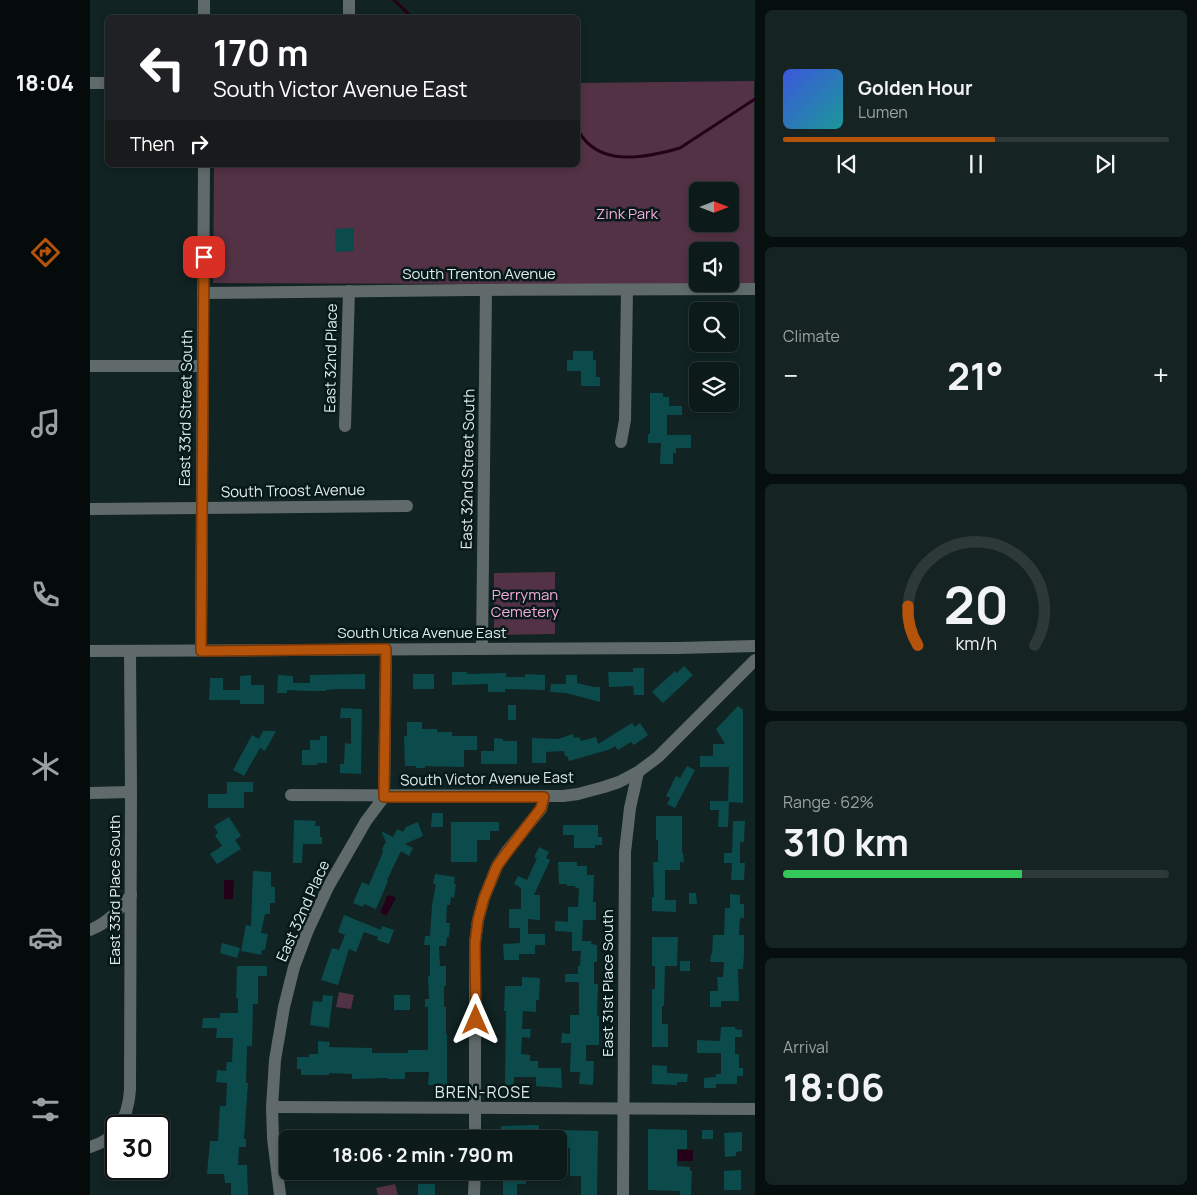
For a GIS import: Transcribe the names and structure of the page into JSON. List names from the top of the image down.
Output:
{
  "streets": {
    "street": [
      "South Trenton Avenue",
      "East 32nd Place",
      "East 33rd Street South",
      "East 32nd Street South",
      "South Troost Avenue",
      "South Utica Avenue East",
      "South Victor Avenue East",
      "East 33rd Place South",
      "East 31st Place South"
    ]
  },
  "crossings": [
    ["South Trenton Avenue", "East 32nd Place"],
    ["South Trenton Avenue", "East 33rd Street South"],
    ["South Trenton Avenue", "East 32nd Street South"],
    ["East 32nd Place", "South Victor Avenue East"],
    ["East 33rd Street South", "South Troost Avenue"],
    ["East 33rd Street South", "South Utica Avenue East"],
    ["East 32nd Street South", "South Utica Avenue East"],
    ["South Utica Avenue East", "East 33rd Place South"],
    ["South Victor Avenue East", "East 31st Place South"]
  ],
  "districts": ["BREN-ROSE"],
  "parks": ["Zink Park", "Perryman Cemetery"],
  "north": "right",
  "page": {
    "tabs": "18:04",
    "turn": ["170 m", "South Victor Avenue East"],
    "song": ["Golden Hour", "Lumen"],
    "then": "Then",
    "tile": [
      "Climate",
      ["Range · 62%", "310 km"],
      ["Arrival", "18:06"]
    ],
    "heat": ["−", "21°", "+"],
    "limit": "30",
    "trip": "18:06 · 2 min · 790 m",
    "gauge": ["20", "km/h"]
  }
}
